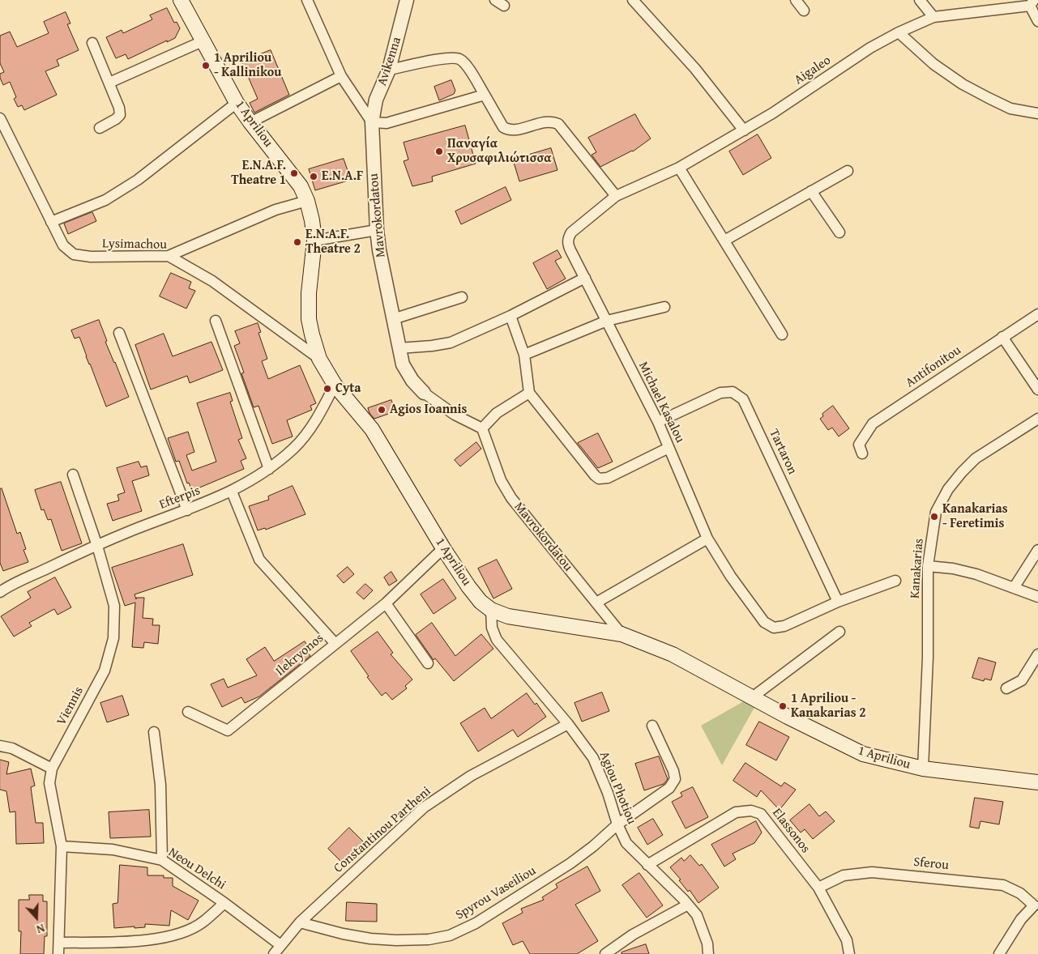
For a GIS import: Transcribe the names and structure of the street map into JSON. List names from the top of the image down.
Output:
{
  "streets": {
    "main road": ["1 Apriliou"],
    "street": [
      "Avikenna",
      "Aigaleo",
      "Mavrokordatou",
      "Lysimachou",
      "Antifonitou",
      "Michael Kasalou",
      "Tartaron",
      "Efterpis",
      "Kanakarias",
      "Ilekryonos",
      "Viennis",
      "Agiou Photiou",
      "Constantinou Partheni",
      "Elassonos",
      "Sferou",
      "Neou Delchi",
      "Spyrou Vaseiliou"
    ]
  },
  "crossings": [
    ["Avikenna", "Mavrokordatou"],
    ["Aigaleo", "Michael Kasalou"],
    ["1 Apriliou", "Mavrokordatou"],
    ["1 Apriliou", "Lysimachou"],
    ["1 Apriliou", "Efterpis"],
    ["1 Apriliou", "Kanakarias"],
    ["1 Apriliou", "Agiou Photiou"],
    ["Michael Kasalou", "Tartaron"],
    ["Efterpis", "Ilekryonos"],
    ["Efterpis", "Viennis"],
    ["Viennis", "Neou Delchi"],
    ["Agiou Photiou", "Constantinou Partheni"],
    ["Agiou Photiou", "Elassonos"],
    ["Agiou Photiou", "Spyrou Vaseiliou"],
    ["Constantinou Partheni", "Neou Delchi"],
    ["Constantinou Partheni", "Spyrou Vaseiliou"],
    ["Elassonos", "Sferou"]
  ],
  "places": [
    "1 Apriliou - Kallinikou",
    "Παναγία Χρυσαφιλιώτισσα",
    "E.N.A.F. Theatre 1",
    "E.N.A.F",
    "E.N.A.F. Theatre 2",
    "Cyta",
    "Agios Ioannis",
    "Kanakarias - Feretimis",
    "1 Apriliou - Kanakarias 2"
  ],
  "north": "bottom"
}
